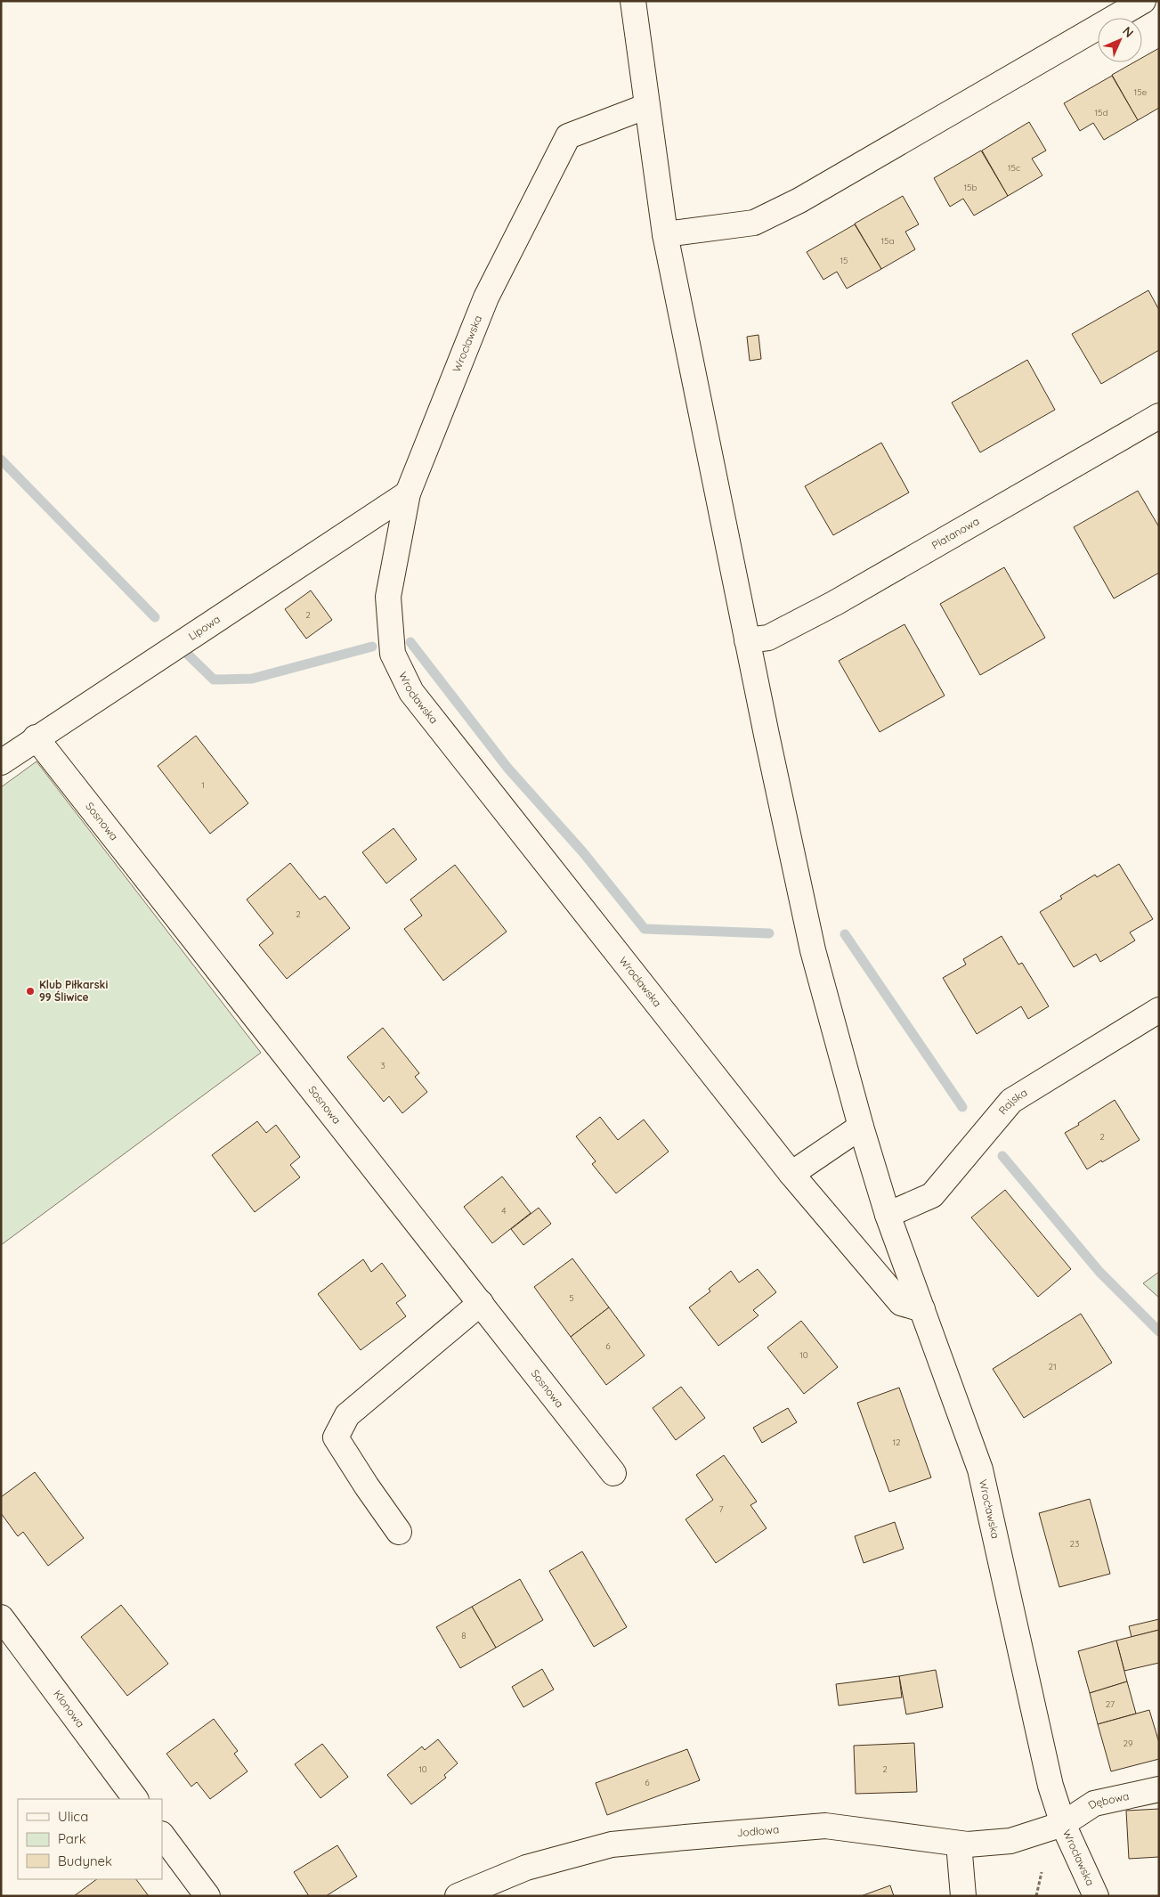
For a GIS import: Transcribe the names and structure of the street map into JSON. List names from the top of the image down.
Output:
{
  "streets": {
    "street": [
      "Wrocławska",
      "Platanowa",
      "Lipowa",
      "Sosnowa",
      "Rajska",
      "Klonowa",
      "Dębowa",
      "Jodłowa"
    ]
  },
  "crossings": [
    ["Wrocławska", "Platanowa"],
    ["Wrocławska", "Lipowa"],
    ["Wrocławska", "Rajska"],
    ["Wrocławska", "Dębowa"],
    ["Wrocławska", "Jodłowa"],
    ["Lipowa", "Sosnowa"],
    ["Dębowa", "Jodłowa"]
  ],
  "places": ["Klub Piłkarski 99 Śliwice"],
  "house_numbers": [
    "15e",
    "15d",
    "15c",
    "15b",
    "15a",
    "15",
    "2",
    "1",
    "2",
    "3",
    "2",
    "4",
    "5",
    "6",
    "10",
    "21",
    "12",
    "7",
    "23",
    "8",
    "27",
    "29",
    "10",
    "2",
    "6"
  ],
  "legend": ["Ulica", "Park", "Budynek"],
  "north": "top right"
}
